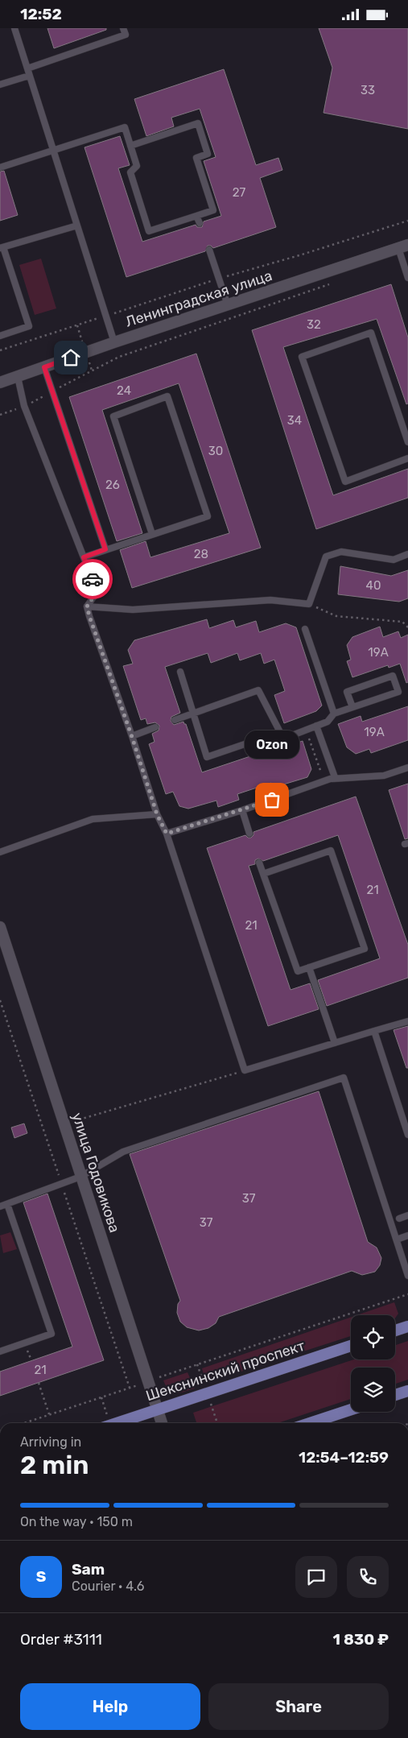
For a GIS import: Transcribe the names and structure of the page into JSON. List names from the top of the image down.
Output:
{
  "streets": {
    "main road": ["Шекснинский проспект"],
    "street": ["Ленинградская улица", "улица Годовикова"]
  },
  "crossings": [
    ["улица Годовикова", "Шекснинский проспект"]
  ],
  "places": ["Ozon"],
  "house_numbers": [
    "33",
    "27",
    "32",
    "24",
    "34",
    "30",
    "26",
    "28",
    "40",
    "19А",
    "19А",
    "21",
    "21",
    "37",
    "37",
    "21"
  ],
  "page": {
    "status": "12:52",
    "bubble": "Ozon",
    "heading": ["2 min", "Arriving in", "12:54–12:59"],
    "panel": [
      "Sam",
      "Courier · 4.6",
      "Order #3111",
      "1 830 ₽"
    ],
    "bar": "On the way · 150 m",
    "round": "S",
    "buttons": ["Help", "Share"]
  }
}
